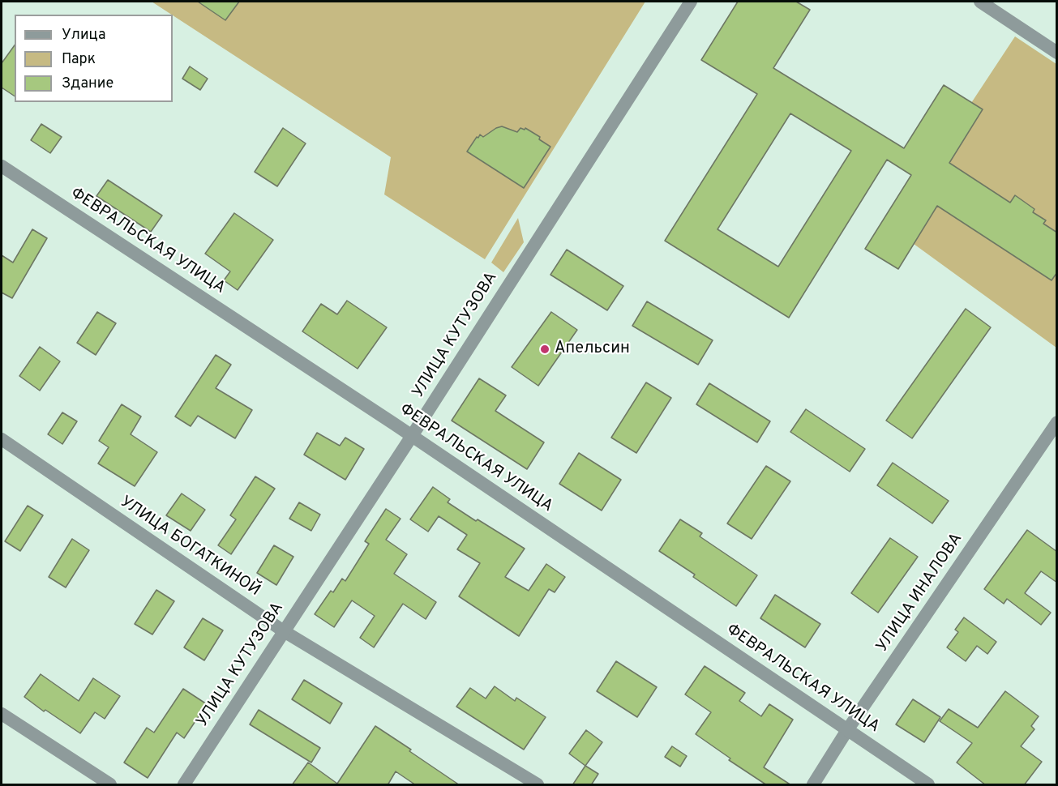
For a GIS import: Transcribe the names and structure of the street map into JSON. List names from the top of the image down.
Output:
{
  "streets": {
    "street": [
      "ФЕВРАЛЬСКАЯ УЛИЦА",
      "УЛИЦА КУТУЗОВА",
      "УЛИЦА БОГАТКИНОЙ",
      "УЛИЦА ИНАЛОВА"
    ]
  },
  "crossings": [
    ["ФЕВРАЛЬСКАЯ УЛИЦА", "УЛИЦА КУТУЗОВА"],
    ["ФЕВРАЛЬСКАЯ УЛИЦА", "УЛИЦА ИНАЛОВА"],
    ["УЛИЦА КУТУЗОВА", "УЛИЦА БОГАТКИНОЙ"]
  ],
  "places": ["Апельсин"],
  "legend": ["Улица", "Парк", "Здание"]
}
